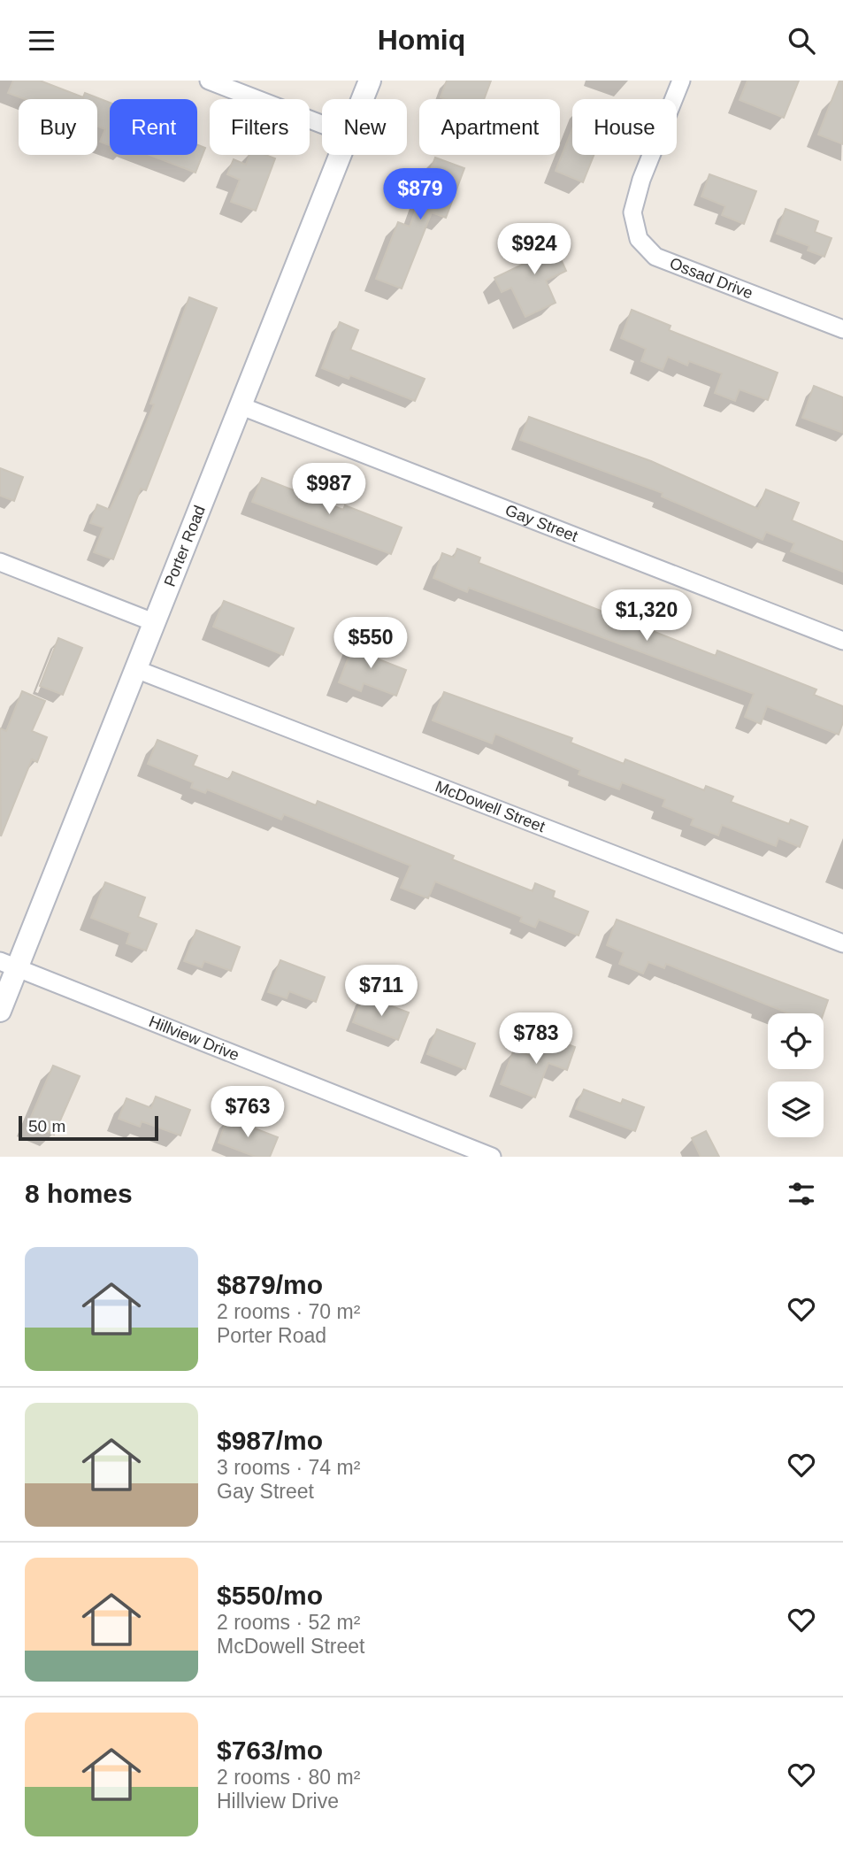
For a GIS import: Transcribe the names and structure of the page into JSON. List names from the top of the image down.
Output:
{
  "streets": {
    "street": [
      "Ossad Drive",
      "Gay Street",
      "Porter Road",
      "McDowell Street",
      "Hillview Drive"
    ]
  },
  "crossings": [
    ["Gay Street", "Porter Road"],
    ["Porter Road", "McDowell Street"],
    ["Porter Road", "Hillview Drive"]
  ],
  "scale_bar": "50 m",
  "page": {
    "header": "Homiq",
    "chip": [
      "Buy",
      "Rent",
      "Filters",
      "New",
      "Apartment",
      "House"
    ],
    "price": [
      "$879",
      "$924",
      "$987",
      "$1,320",
      "$550",
      "$711",
      "$783",
      "$763"
    ],
    "scale": "50 m",
    "heading": "8 homes",
    "list": [
      {
        "name": "$879/mo",
        "note": "2 rooms · 70 m² · Porter Road"
      },
      {
        "name": "$987/mo",
        "note": "3 rooms · 74 m² · Gay Street"
      },
      {
        "name": "$550/mo",
        "note": "2 rooms · 52 m² · McDowell Street"
      },
      {
        "name": "$763/mo",
        "note": "2 rooms · 80 m² · Hillview Drive"
      }
    ]
  }
}
